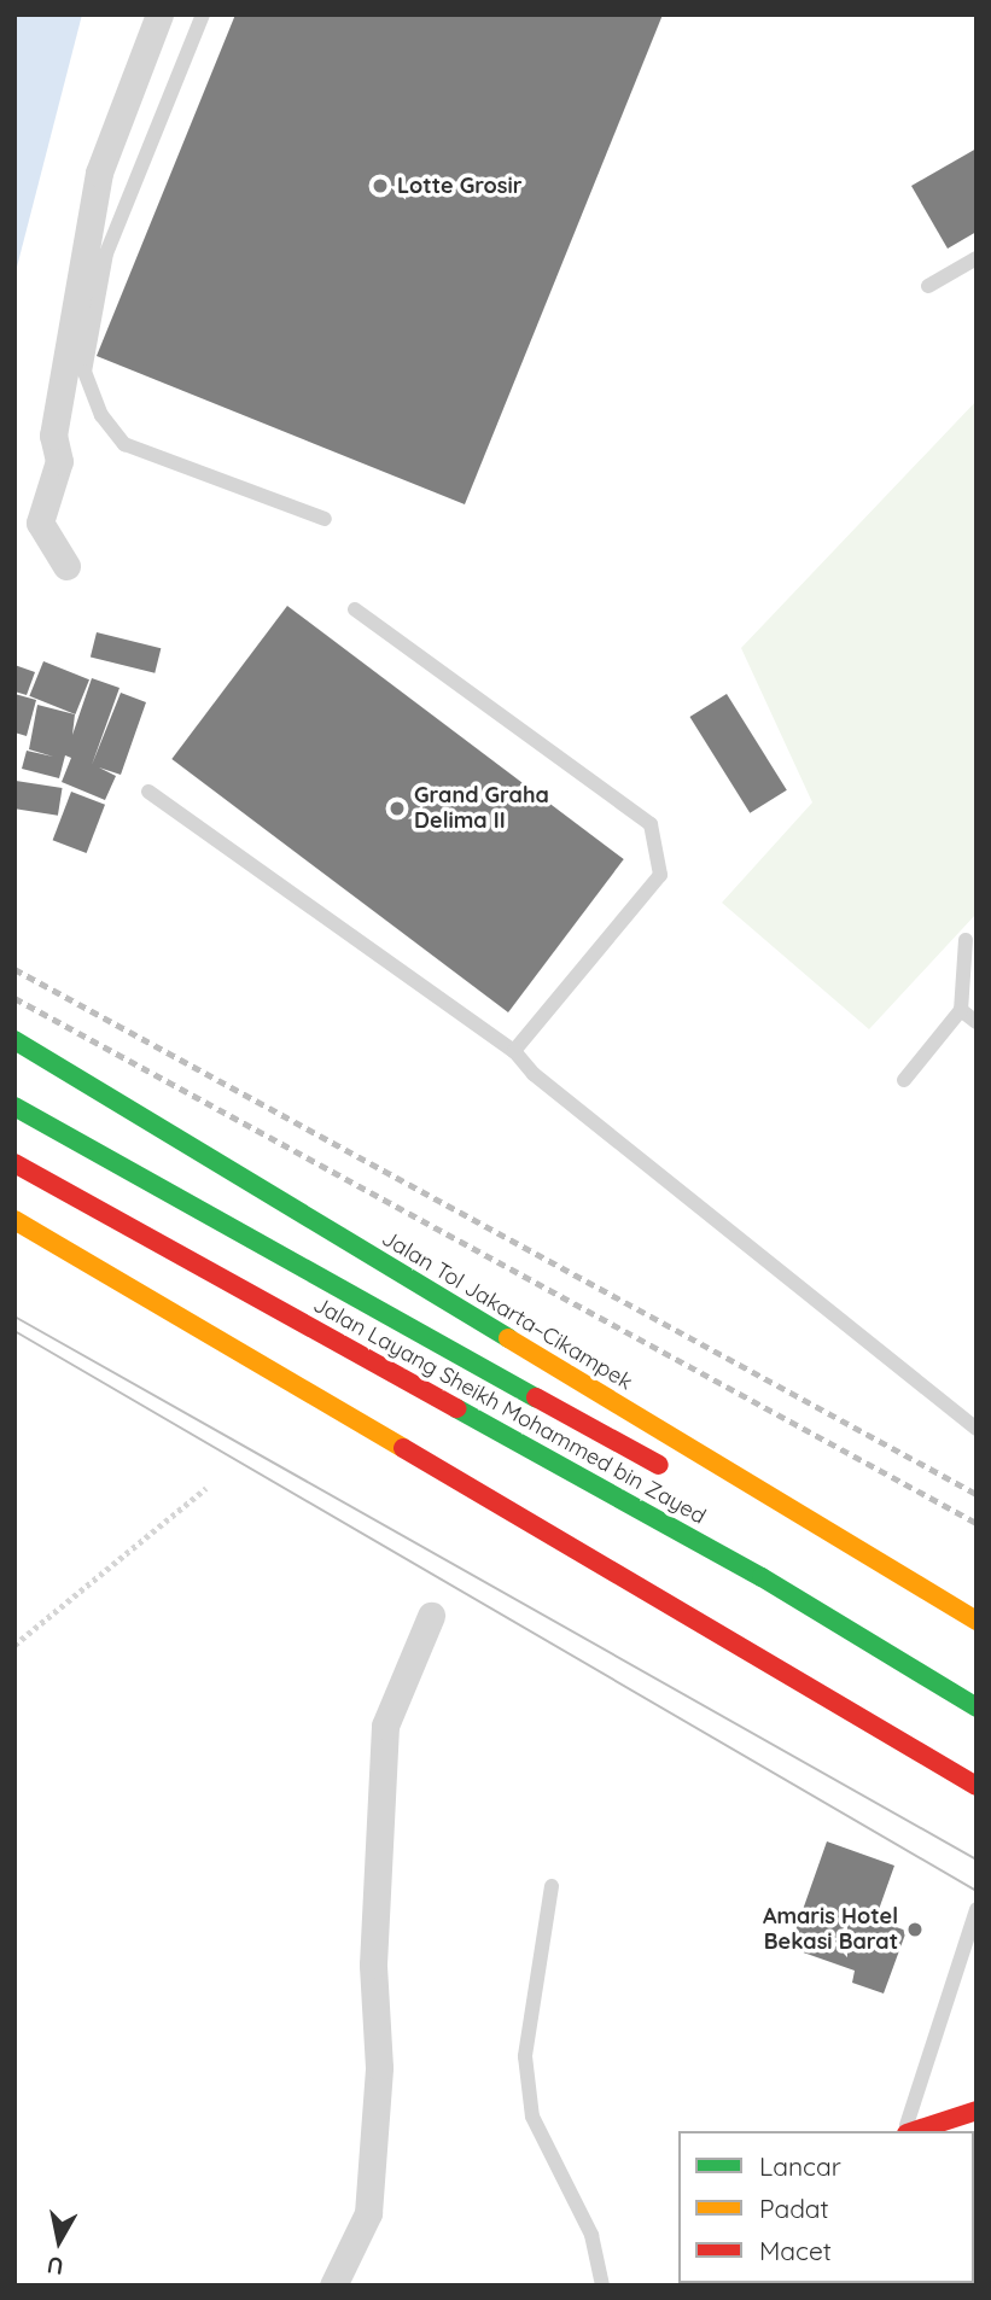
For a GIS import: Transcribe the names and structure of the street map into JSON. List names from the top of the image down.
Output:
{
  "streets": {
    "highway": ["Jalan Tol Jakarta–Cikampek", "Jalan Layang Sheikh Mohammed bin Zayed"]
  },
  "places": ["Lotte Grosir", "Grand Graha Delima II", "Amaris Hotel Bekasi Barat"],
  "legend": ["Lancar", "Padat", "Macet"],
  "north": "bottom"
}
